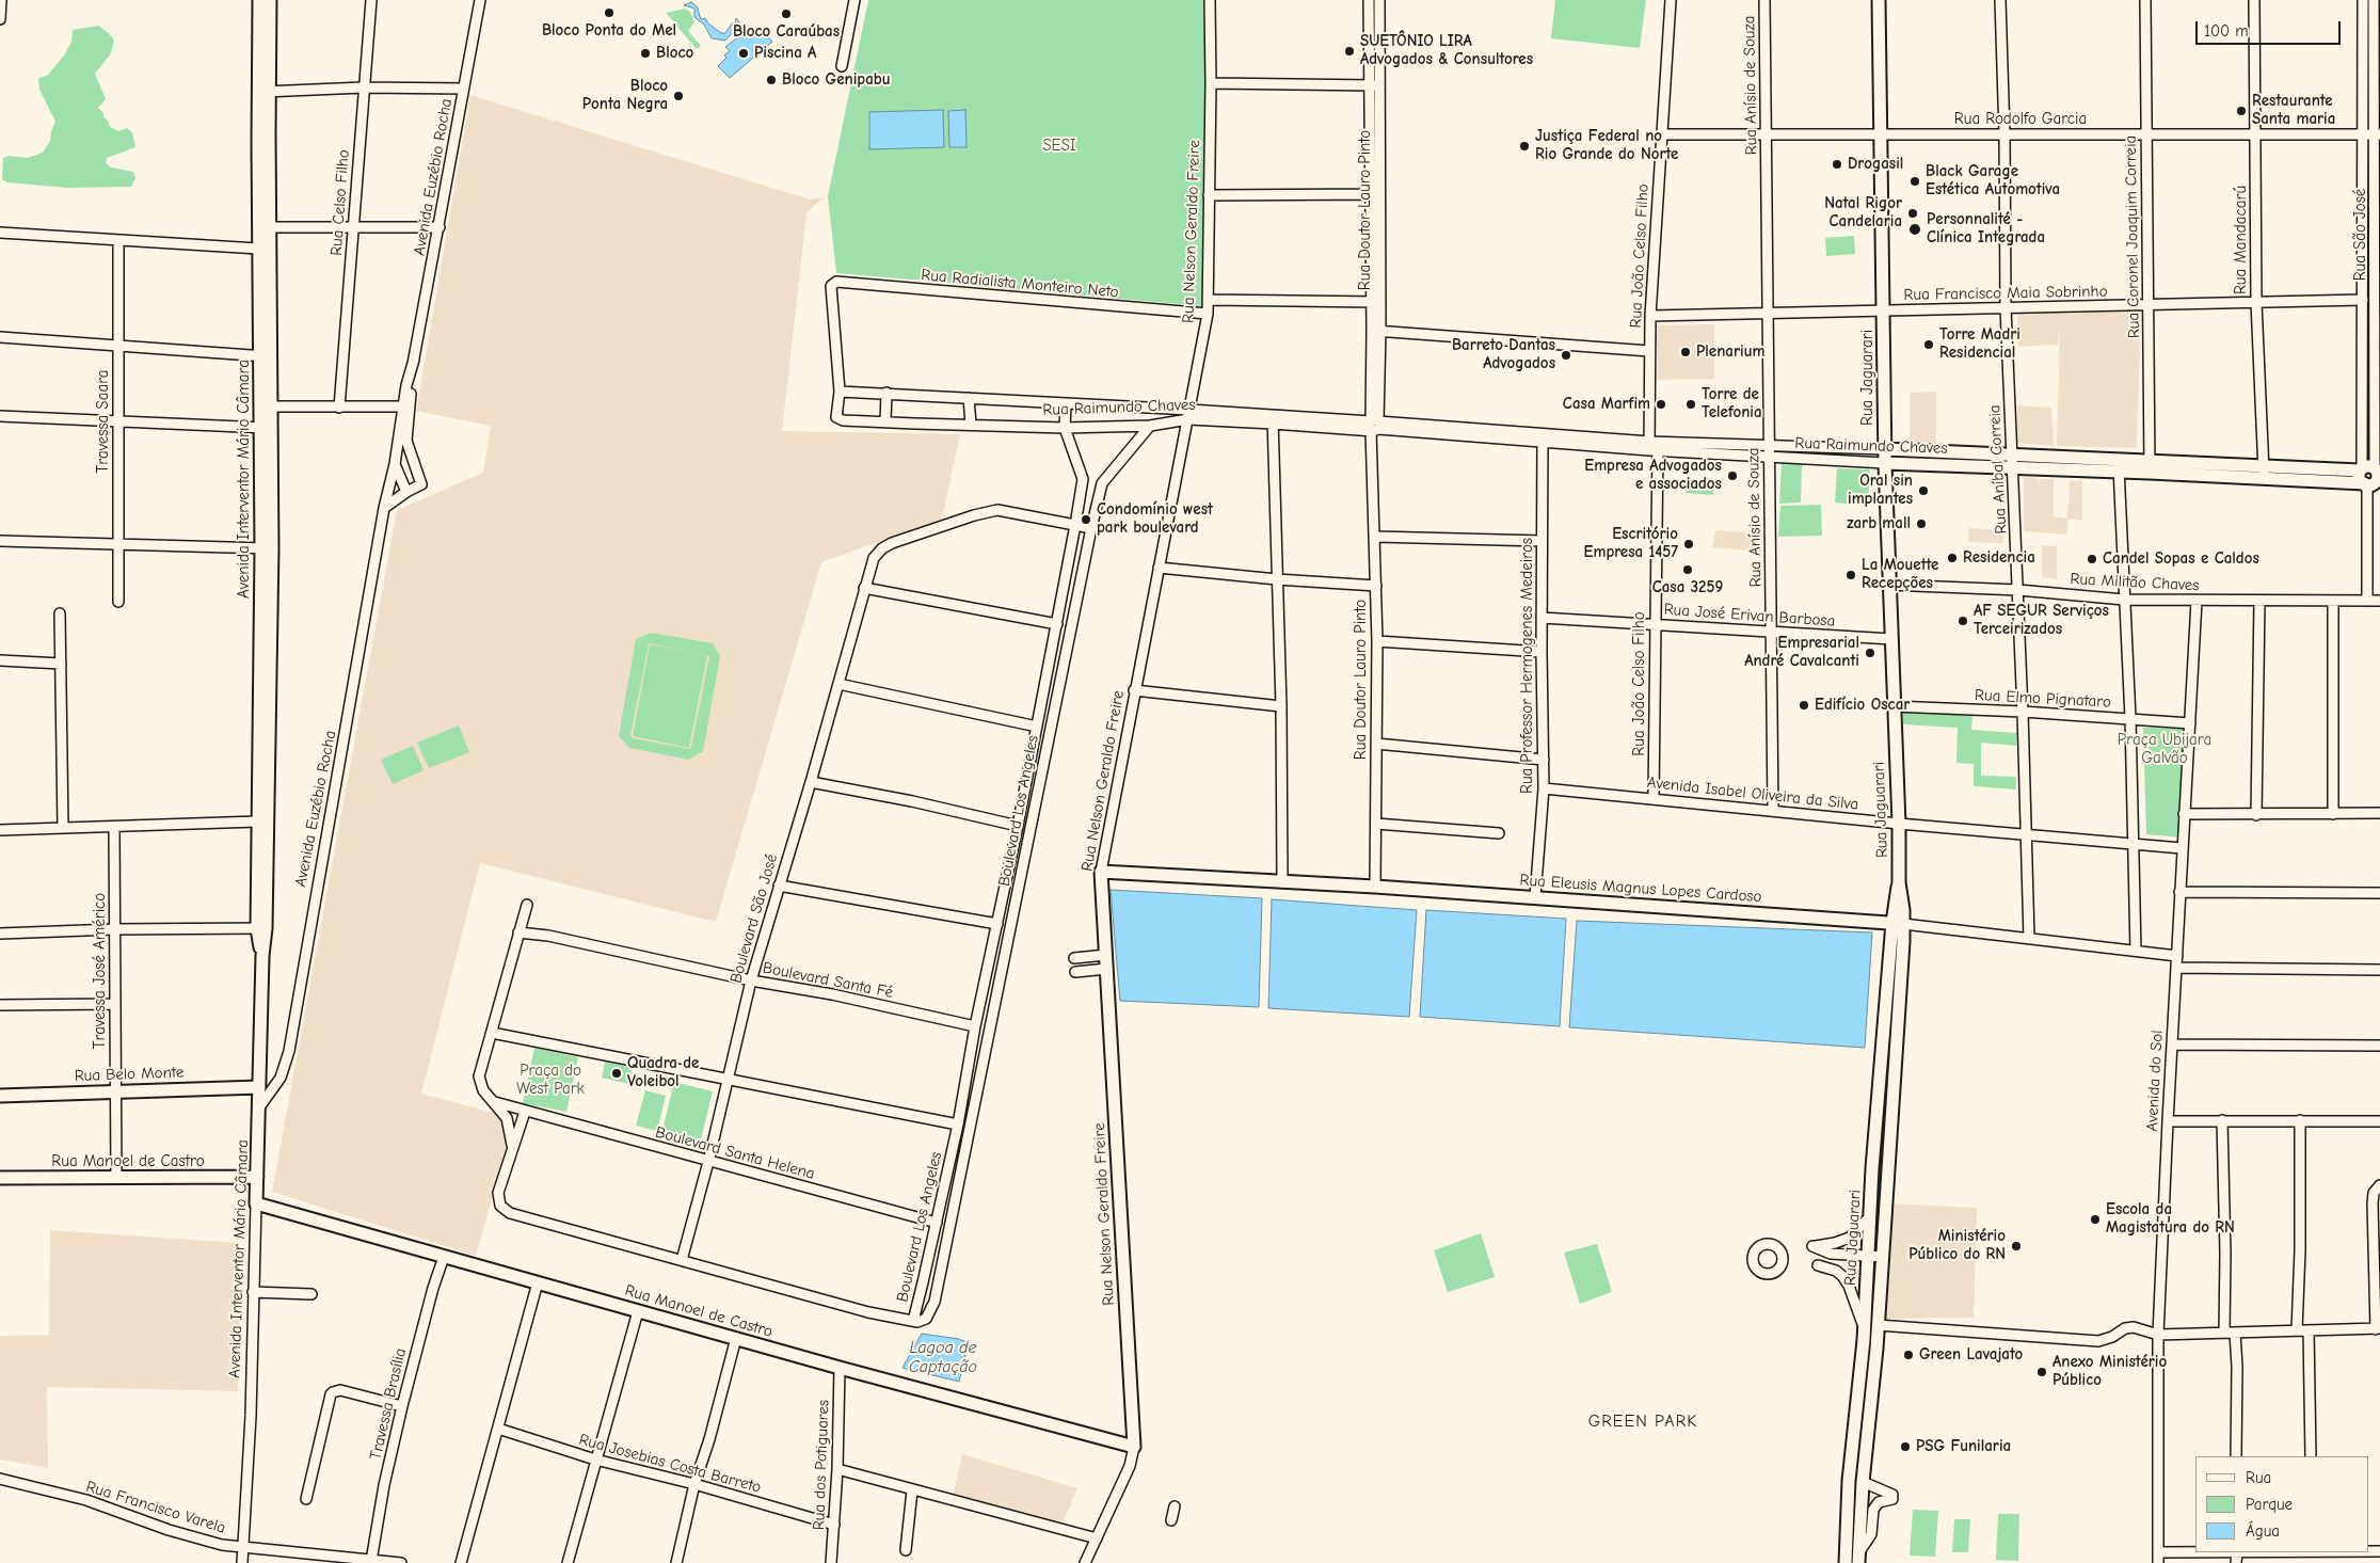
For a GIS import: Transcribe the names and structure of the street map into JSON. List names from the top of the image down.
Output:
{
  "streets": {
    "main road": [
      "Rua Nelson Geraldo Freire",
      "Rua Jaguarari",
      "Rua Raimundo Chaves",
      "Avenida Interventor Mário Câmara",
      "Rua Eleusis Magnus Lopes Cardoso",
      "Rua Belo Monte",
      "Rua Manoel de Castro"
    ],
    "street": [
      "Rua Anísio de Souza",
      "Rua Rodolfo Garcia",
      "Avenida Euzébio Rocha",
      "Rua Celso Filho",
      "Rua Doutor Lauro Pinto",
      "Rua São José",
      "Rua Coronel Joaquim Correia",
      "Rua Mandacarú",
      "Rua João Celso Filho",
      "Rua Radialista Monteiro Neto",
      "Rua Francisco Maia Sobrinho",
      "Travessa Saara",
      "Rua Aníbal Correia",
      "Rua Militão Chaves",
      "Rua José Erivan Barbosa",
      "Rua Professor Hermogenes Medeiros",
      "Rua Elmo Pignataro",
      "Avenida Isabel Oliveira da Silva",
      "Boulevard Los Angeles",
      "Boulevard São José",
      "Travessa José Américo",
      "Boulevard Santa Fé",
      "Avenida do Sol",
      "Boulevard Santa Helena",
      "Travessa Brasília",
      "Rua Josebias Costa Barreto",
      "Rua dos Potiguares",
      "Rua Francisco Varela"
    ]
  },
  "crossings": [
    ["Rua Anísio de Souza", "Rua Rodolfo Garcia"],
    ["Rua Anísio de Souza", "Rua Francisco Maia Sobrinho"],
    ["Rua Anísio de Souza", "Rua Raimundo Chaves"],
    ["Rua Anísio de Souza", "Rua José Erivan Barbosa"],
    ["Rua Anísio de Souza", "Avenida Isabel Oliveira da Silva"],
    ["Rua Rodolfo Garcia", "Rua São José"],
    ["Rua Rodolfo Garcia", "Rua Coronel Joaquim Correia"],
    ["Rua Rodolfo Garcia", "Rua Mandacarú"],
    ["Rua Rodolfo Garcia", "Rua João Celso Filho"],
    ["Rua Rodolfo Garcia", "Rua Jaguarari"],
    ["Rua Rodolfo Garcia", "Rua Aníbal Correia"],
    ["Avenida Euzébio Rocha", "Avenida Interventor Mário Câmara"],
    ["Rua Doutor Lauro Pinto", "Rua Raimundo Chaves"],
    ["Rua Doutor Lauro Pinto", "Rua Eleusis Magnus Lopes Cardoso"],
    ["Rua Nelson Geraldo Freire", "Rua Radialista Monteiro Neto"],
    ["Rua Nelson Geraldo Freire", "Rua Raimundo Chaves"],
    ["Rua Nelson Geraldo Freire", "Rua Eleusis Magnus Lopes Cardoso"],
    ["Rua Nelson Geraldo Freire", "Rua Manoel de Castro"],
    ["Rua São José", "Rua Francisco Maia Sobrinho"],
    ["Rua São José", "Rua Raimundo Chaves"],
    ["Rua São José", "Rua Militão Chaves"],
    ["Rua Coronel Joaquim Correia", "Rua Francisco Maia Sobrinho"],
    ["Rua Coronel Joaquim Correia", "Rua Raimundo Chaves"],
    ["Rua Mandacarú", "Rua Francisco Maia Sobrinho"],
    ["Rua Mandacarú", "Rua Raimundo Chaves"],
    ["Rua João Celso Filho", "Rua Francisco Maia Sobrinho"],
    ["Rua João Celso Filho", "Rua Raimundo Chaves"],
    ["Rua João Celso Filho", "Rua José Erivan Barbosa"],
    ["Rua João Celso Filho", "Avenida Isabel Oliveira da Silva"],
    ["Rua Radialista Monteiro Neto", "Rua Raimundo Chaves"],
    ["Rua Francisco Maia Sobrinho", "Rua Jaguarari"],
    ["Rua Francisco Maia Sobrinho", "Rua Aníbal Correia"],
    ["Rua Jaguarari", "Rua Raimundo Chaves"],
    ["Rua Jaguarari", "Rua Militão Chaves"],
    ["Rua Jaguarari", "Rua José Erivan Barbosa"],
    ["Rua Jaguarari", "Rua Elmo Pignataro"],
    ["Rua Jaguarari", "Avenida Isabel Oliveira da Silva"],
    ["Rua Jaguarari", "Rua Eleusis Magnus Lopes Cardoso"],
    ["Rua Raimundo Chaves", "Rua Aníbal Correia"],
    ["Rua Raimundo Chaves", "Rua Professor Hermogenes Medeiros"],
    ["Rua Raimundo Chaves", "Boulevard Los Angeles"],
    ["Rua Aníbal Correia", "Rua Militão Chaves"],
    ["Rua Aníbal Correia", "Rua Elmo Pignataro"],
    ["Rua Aníbal Correia", "Avenida Isabel Oliveira da Silva"],
    ["Rua Aníbal Correia", "Rua Eleusis Magnus Lopes Cardoso"],
    ["Avenida Interventor Mário Câmara", "Rua Belo Monte"],
    ["Avenida Interventor Mário Câmara", "Rua Manoel de Castro"],
    ["Avenida Interventor Mário Câmara", "Rua Francisco Varela"],
    ["Rua Militão Chaves", "Avenida do Sol"],
    ["Rua José Erivan Barbosa", "Rua Professor Hermogenes Medeiros"],
    ["Rua Professor Hermogenes Medeiros", "Avenida Isabel Oliveira da Silva"],
    ["Rua Professor Hermogenes Medeiros", "Rua Eleusis Magnus Lopes Cardoso"],
    ["Rua Elmo Pignataro", "Avenida do Sol"],
    ["Avenida Isabel Oliveira da Silva", "Avenida do Sol"],
    ["Boulevard Los Angeles", "Boulevard São José"],
    ["Boulevard Los Angeles", "Boulevard Santa Fé"],
    ["Boulevard Los Angeles", "Boulevard Santa Helena"],
    ["Rua Eleusis Magnus Lopes Cardoso", "Avenida do Sol"],
    ["Boulevard São José", "Boulevard Santa Fé"],
    ["Boulevard São José", "Boulevard Santa Helena"],
    ["Travessa José Américo", "Rua Belo Monte"],
    ["Travessa José Américo", "Rua Manoel de Castro"],
    ["Rua Manoel de Castro", "Travessa Brasília"],
    ["Rua Manoel de Castro", "Rua dos Potiguares"],
    ["Travessa Brasília", "Rua Francisco Varela"],
    ["Rua Josebias Costa Barreto", "Rua dos Potiguares"]
  ],
  "districts": ["GREEN PARK"],
  "water": ["Lagoa de Captação"],
  "parks": ["SESI", "Praça Ubijara Galvão", "Praça do West Park"],
  "places": [
    "Bloco Ponta do Mel",
    "Bloco Caraúbas",
    "SUETÔNIO LIRA Advogados & Consultores",
    "Bloco",
    "Piscina A",
    "Bloco Genipabu",
    "Bloco Ponta Negra",
    "Restaurante Santa maria",
    "Justiça Federal no Rio Grande do Norte",
    "Drogasil",
    "Black Garage Estética Automotiva",
    "Natal Rigor Candelaria",
    "Personnalité - Clínica Integrada",
    "Torre Madri Residencial",
    "Plenarium",
    "Barreto Dantas Advogados",
    "Casa Marfim",
    "Torre de Telefonia",
    "Empresa Advogados e associados",
    "Oral sin implantes",
    "Condomínio west park boulevard",
    "zarb mall",
    "Escritório Empresa 1457",
    "Residencia",
    "Candel Sopas e Caldos",
    "Casa 3259",
    "La Mouette Recepções",
    "AF SEGUR Serviços Terceirizados",
    "Empresarial André Cavalcanti",
    "Edifício Oscar",
    "Quadra de Voleibol",
    "Escola da Magistatura do RN",
    "Ministério Público do RN",
    "Green Lavajato",
    "Anexo Ministério Público",
    "PSG Funilaria"
  ],
  "legend": ["Rua", "Parque", "Água"],
  "scale_bar": "100 m"
}
